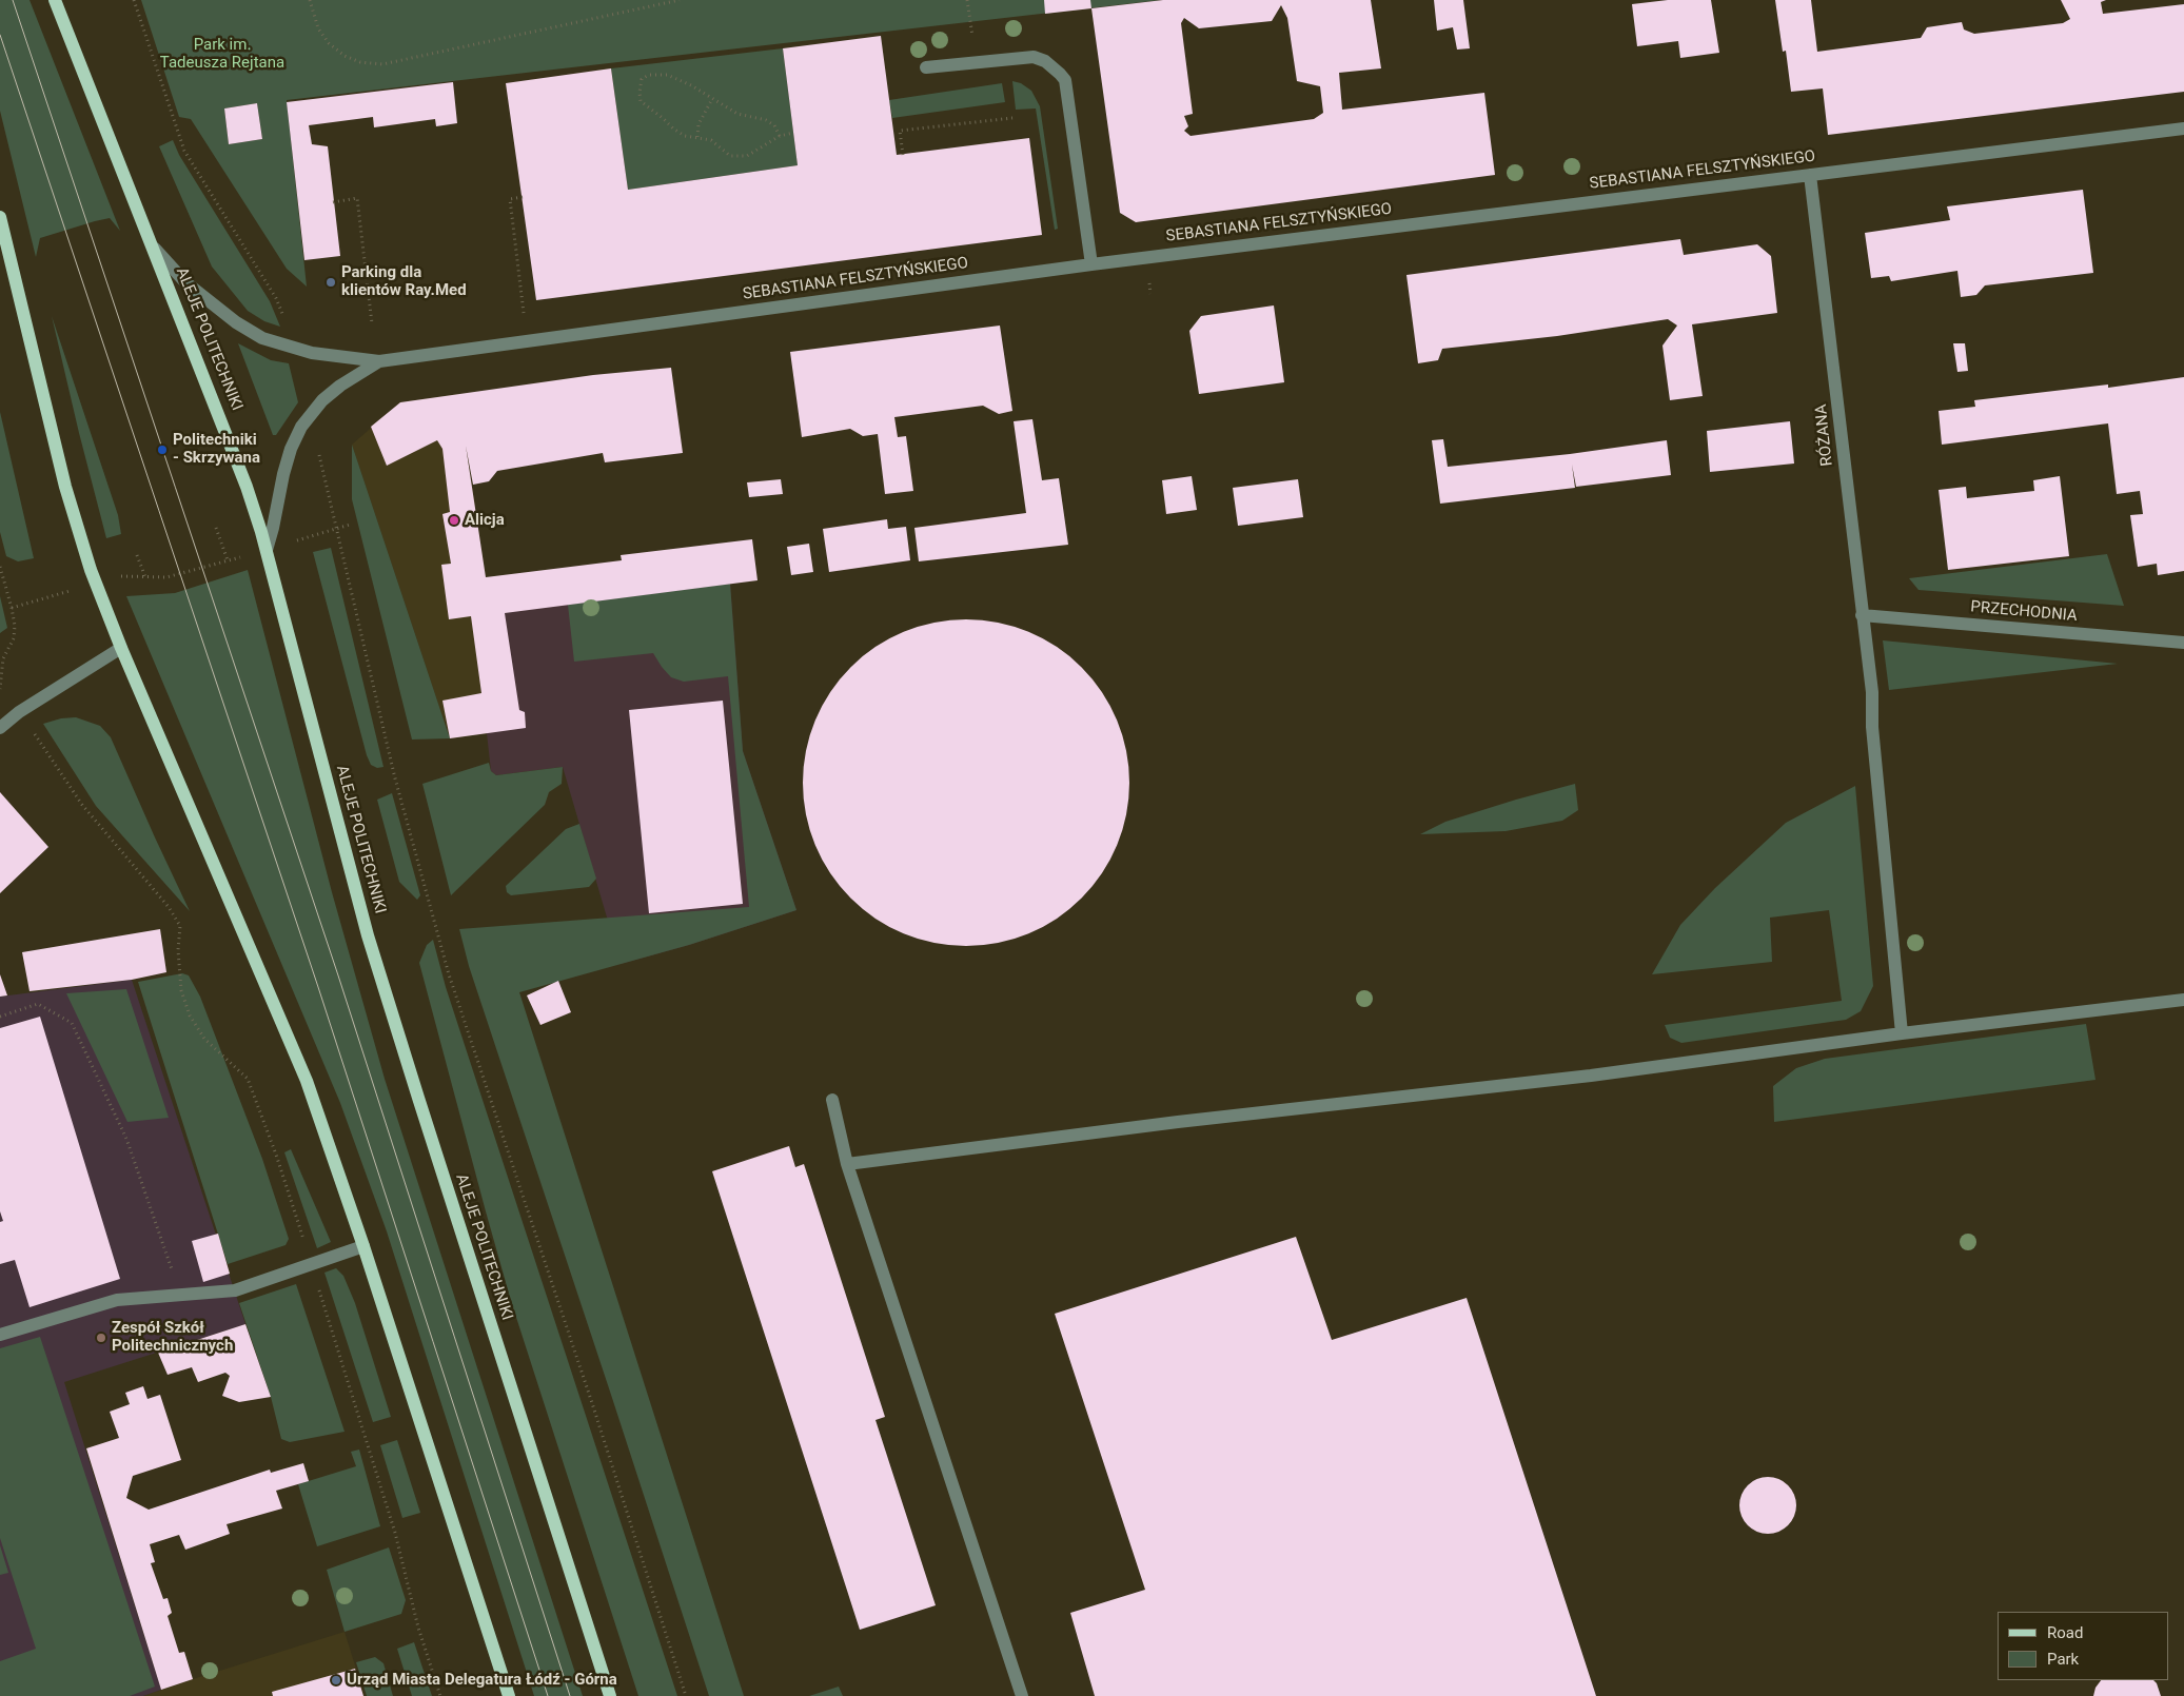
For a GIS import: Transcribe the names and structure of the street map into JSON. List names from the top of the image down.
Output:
{
  "streets": {
    "main road": ["ALEJE POLITECHNIKI"],
    "street": ["SEBASTIANA FELSZTYŃSKIEGO", "RÓŻANA", "PRZECHODNIA"]
  },
  "crossings": [
    ["SEBASTIANA FELSZTYŃSKIEGO", "ALEJE POLITECHNIKI"],
    ["SEBASTIANA FELSZTYŃSKIEGO", "RÓŻANA"],
    ["RÓŻANA", "PRZECHODNIA"]
  ],
  "parks": ["Park im. Tadeusza Rejtana"],
  "places": [
    "Parking dla klientów Ray.Med",
    "Politechniki - Skrzywana",
    "Alicja",
    "Zespół Szkół Politechnicznych",
    "Urząd Miasta Delegatura Łódź - Górna"
  ],
  "legend": ["Road", "Park"]
}
